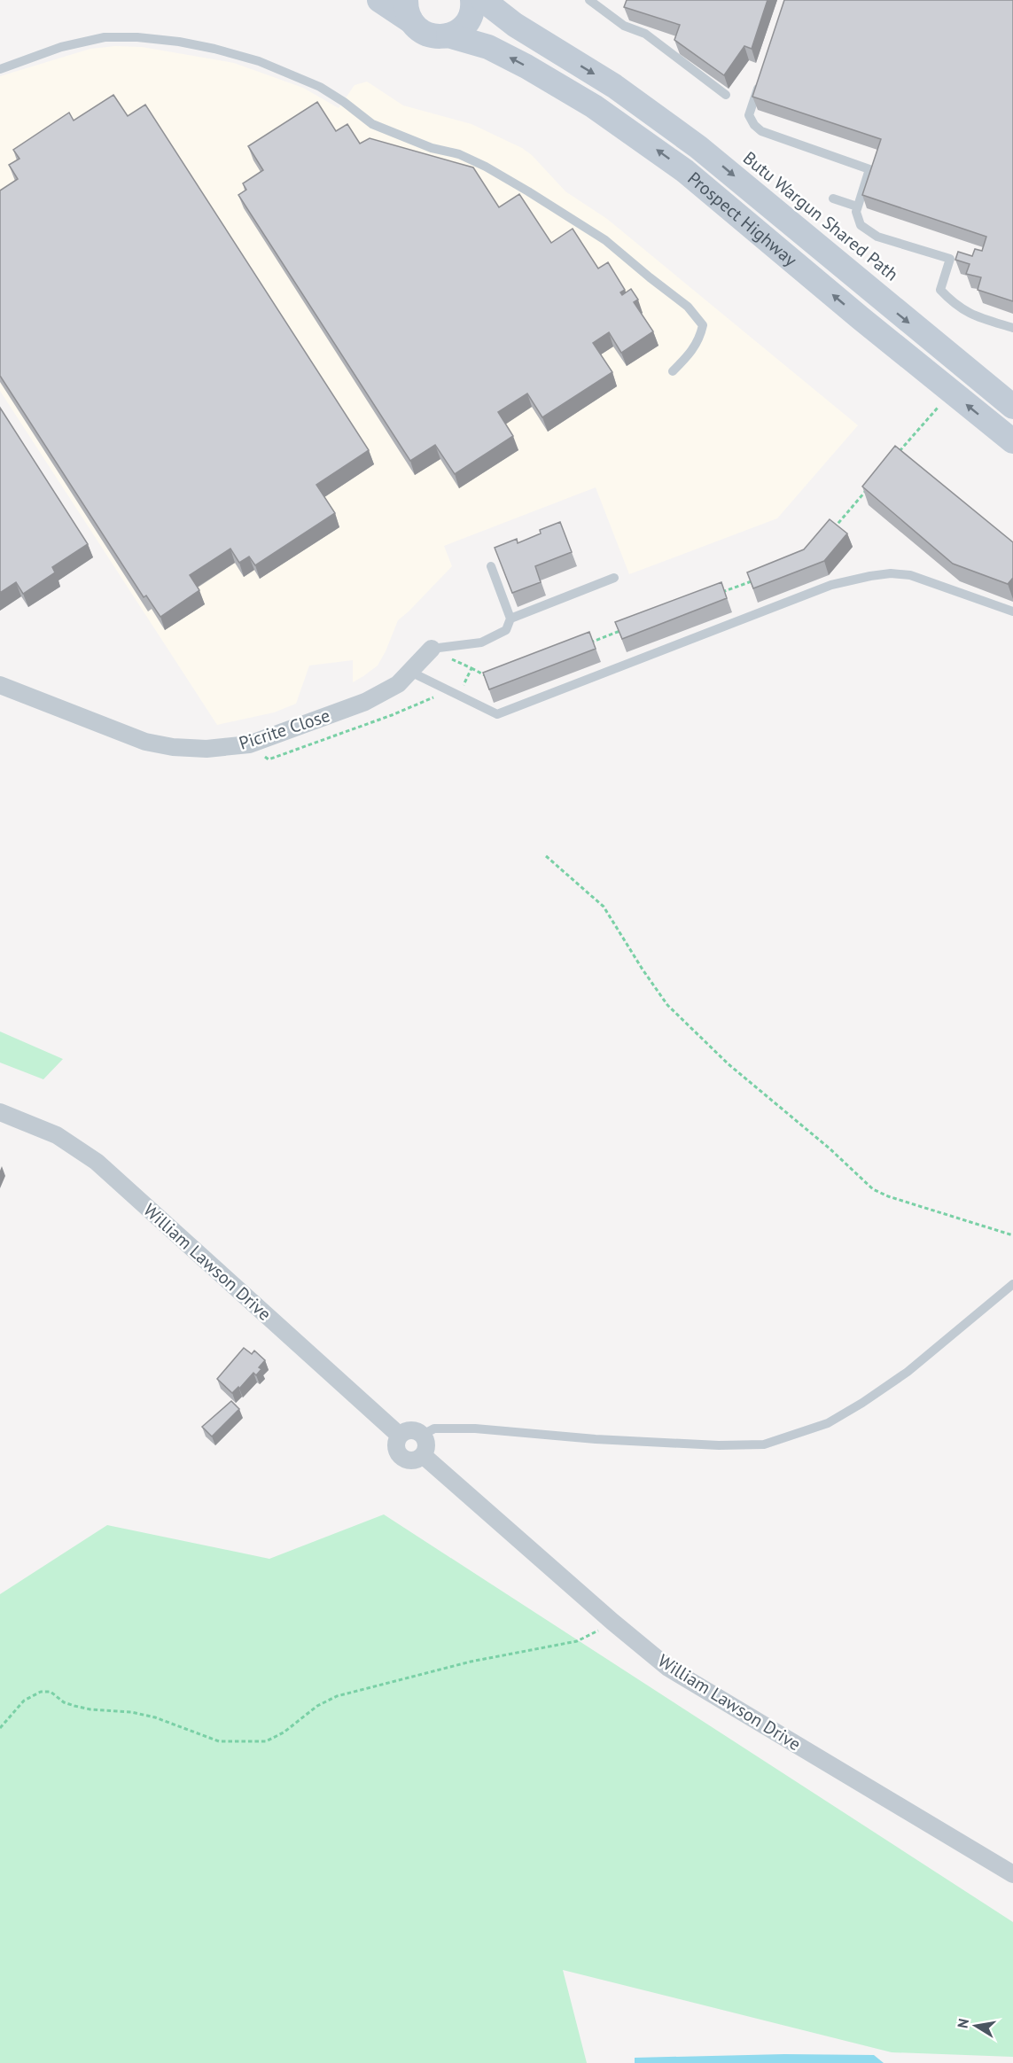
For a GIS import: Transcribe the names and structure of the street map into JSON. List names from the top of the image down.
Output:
{
  "streets": {
    "main road": ["Prospect Highway"],
    "street": ["Picrite Close", "William Lawson Drive"]
  },
  "north": "left"
}
